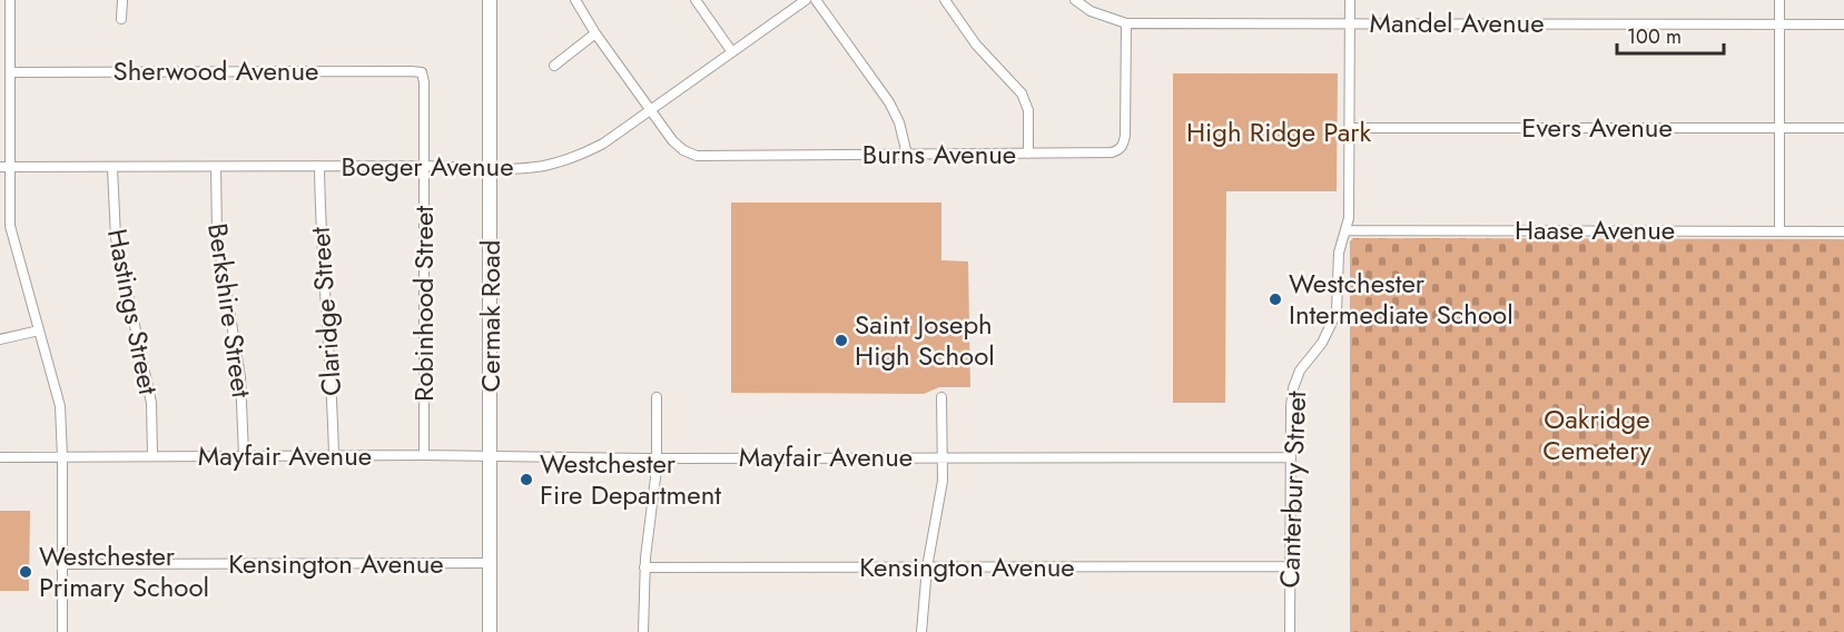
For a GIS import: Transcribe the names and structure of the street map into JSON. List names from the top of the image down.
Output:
{
  "streets": {
    "main road": ["Cermak Road"],
    "street": [
      "Mandel Avenue",
      "Sherwood Avenue",
      "Evers Avenue",
      "Burns Avenue",
      "Boeger Avenue",
      "Haase Avenue",
      "Robinhood Street",
      "Berkshire Street",
      "Hastings Street",
      "Claridge Street",
      "Mayfair Avenue",
      "Canterbury Street",
      "Kensington Avenue"
    ]
  },
  "crossings": [
    ["Mandel Avenue", "Burns Avenue"],
    ["Mandel Avenue", "Canterbury Street"],
    ["Sherwood Avenue", "Robinhood Street"],
    ["Evers Avenue", "Canterbury Street"],
    ["Burns Avenue", "Boeger Avenue"],
    ["Boeger Avenue", "Robinhood Street"],
    ["Boeger Avenue", "Berkshire Street"],
    ["Boeger Avenue", "Hastings Street"],
    ["Boeger Avenue", "Claridge Street"],
    ["Boeger Avenue", "Cermak Road"],
    ["Haase Avenue", "Canterbury Street"],
    ["Robinhood Street", "Mayfair Avenue"],
    ["Berkshire Street", "Mayfair Avenue"],
    ["Hastings Street", "Mayfair Avenue"],
    ["Claridge Street", "Mayfair Avenue"],
    ["Cermak Road", "Mayfair Avenue"],
    ["Cermak Road", "Kensington Avenue"],
    ["Mayfair Avenue", "Canterbury Street"],
    ["Canterbury Street", "Kensington Avenue"]
  ],
  "parks": ["High Ridge Park", "Oakridge Cemetery"],
  "places": [
    "Westchester Intermediate School",
    "Saint Joseph High School",
    "Westchester Fire Department",
    "Westchester Primary School"
  ],
  "scale_bar": "100 m"
}
